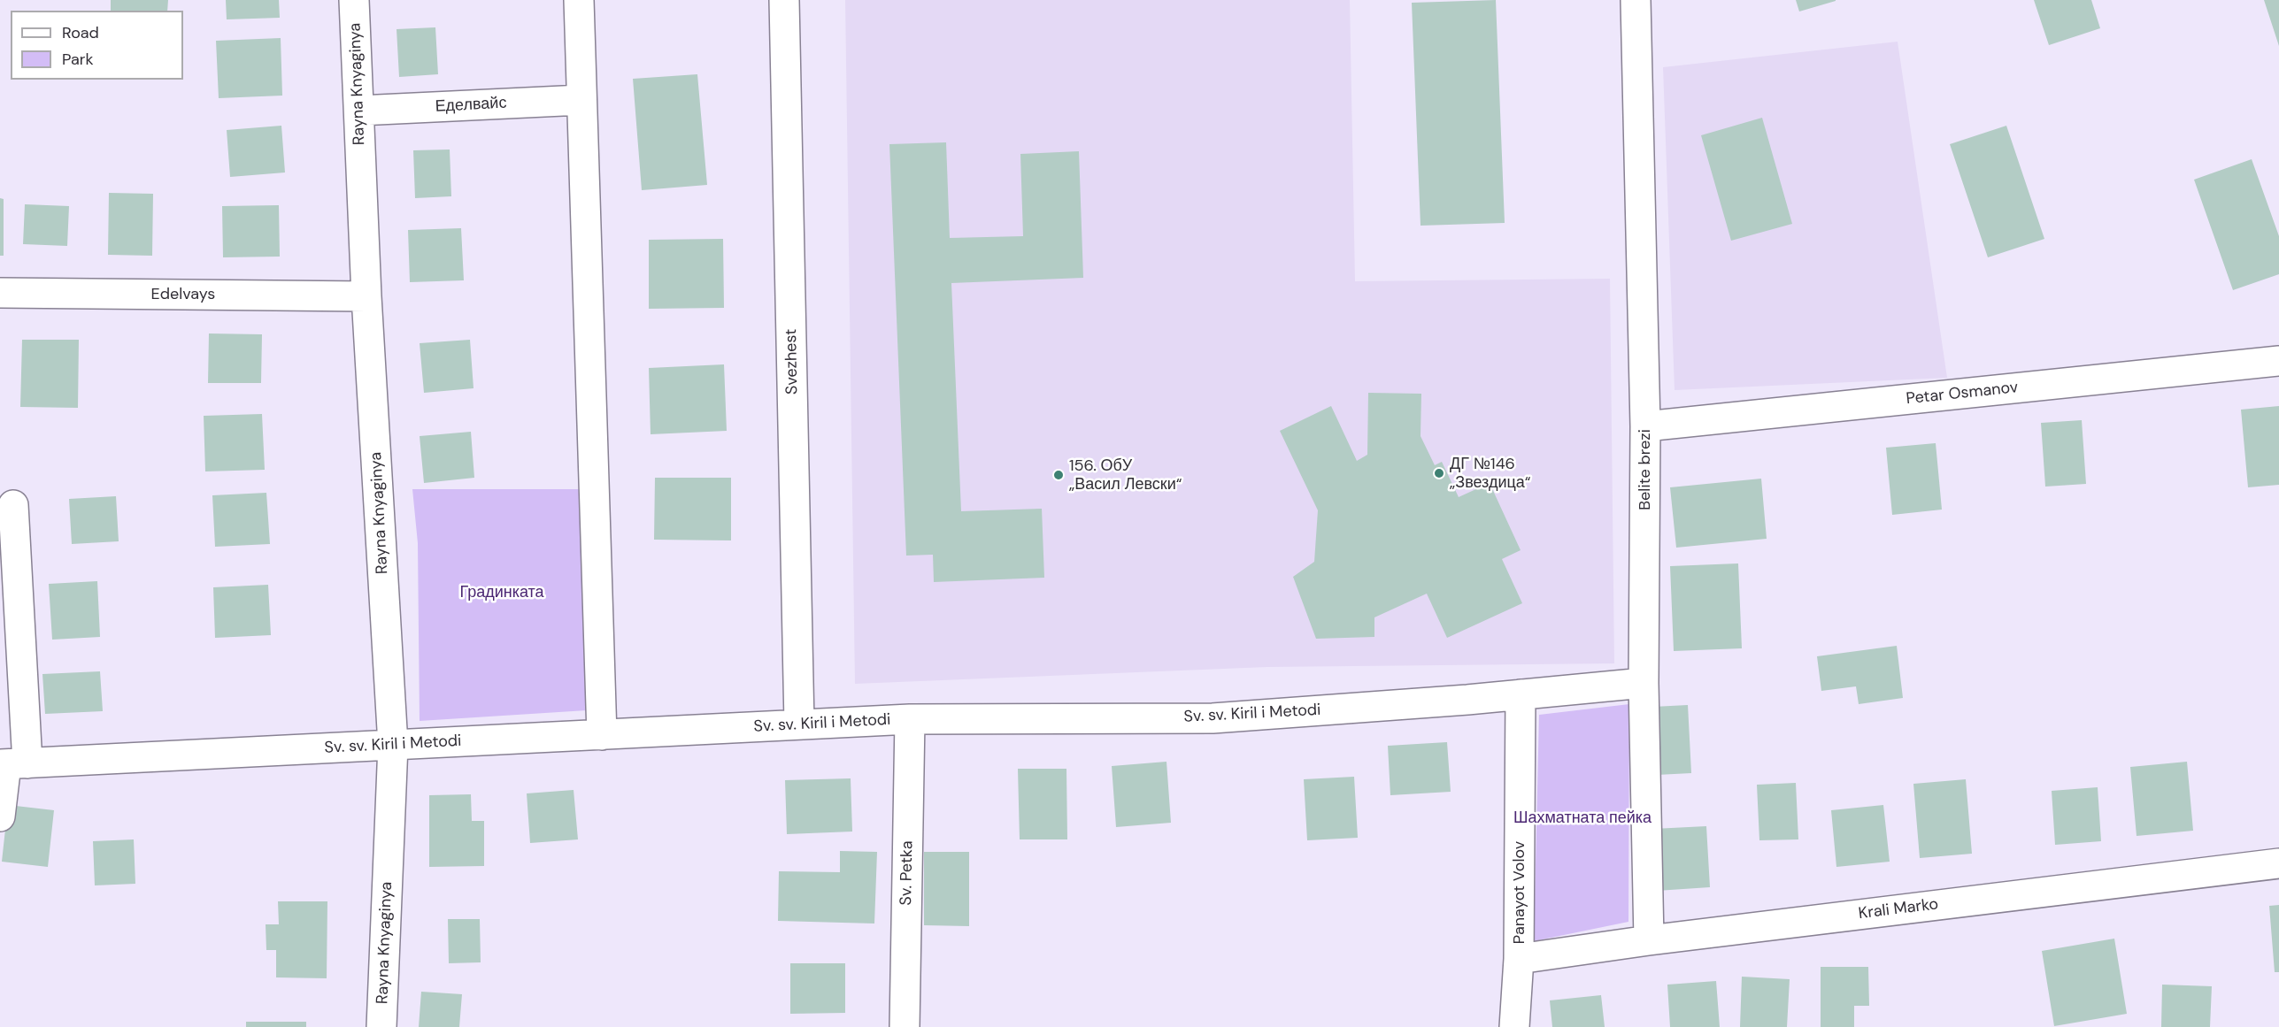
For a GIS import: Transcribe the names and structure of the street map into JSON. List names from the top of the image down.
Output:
{
  "streets": {
    "street": [
      "Rayna Knyaginya",
      "Еделвайс",
      "Edelvays",
      "Svezhest",
      "Petar Osmanov",
      "Belite brezi",
      "Sv. sv. Kiril i Metodi",
      "Sv. Petka",
      "Panayot Volov",
      "Krali Marko"
    ]
  },
  "crossings": [
    ["Rayna Knyaginya", "Еделвайс"],
    ["Rayna Knyaginya", "Edelvays"],
    ["Rayna Knyaginya", "Sv. sv. Kiril i Metodi"],
    ["Svezhest", "Sv. sv. Kiril i Metodi"],
    ["Petar Osmanov", "Belite brezi"],
    ["Belite brezi", "Sv. sv. Kiril i Metodi"],
    ["Belite brezi", "Krali Marko"],
    ["Sv. sv. Kiril i Metodi", "Sv. Petka"],
    ["Sv. sv. Kiril i Metodi", "Panayot Volov"],
    ["Panayot Volov", "Krali Marko"]
  ],
  "parks": ["Градинката", "Шахматната пейка"],
  "places": ["ДГ №146 „Звездица“", "156. ОбУ „Васил Левски“"],
  "legend": ["Road", "Park"]
}
